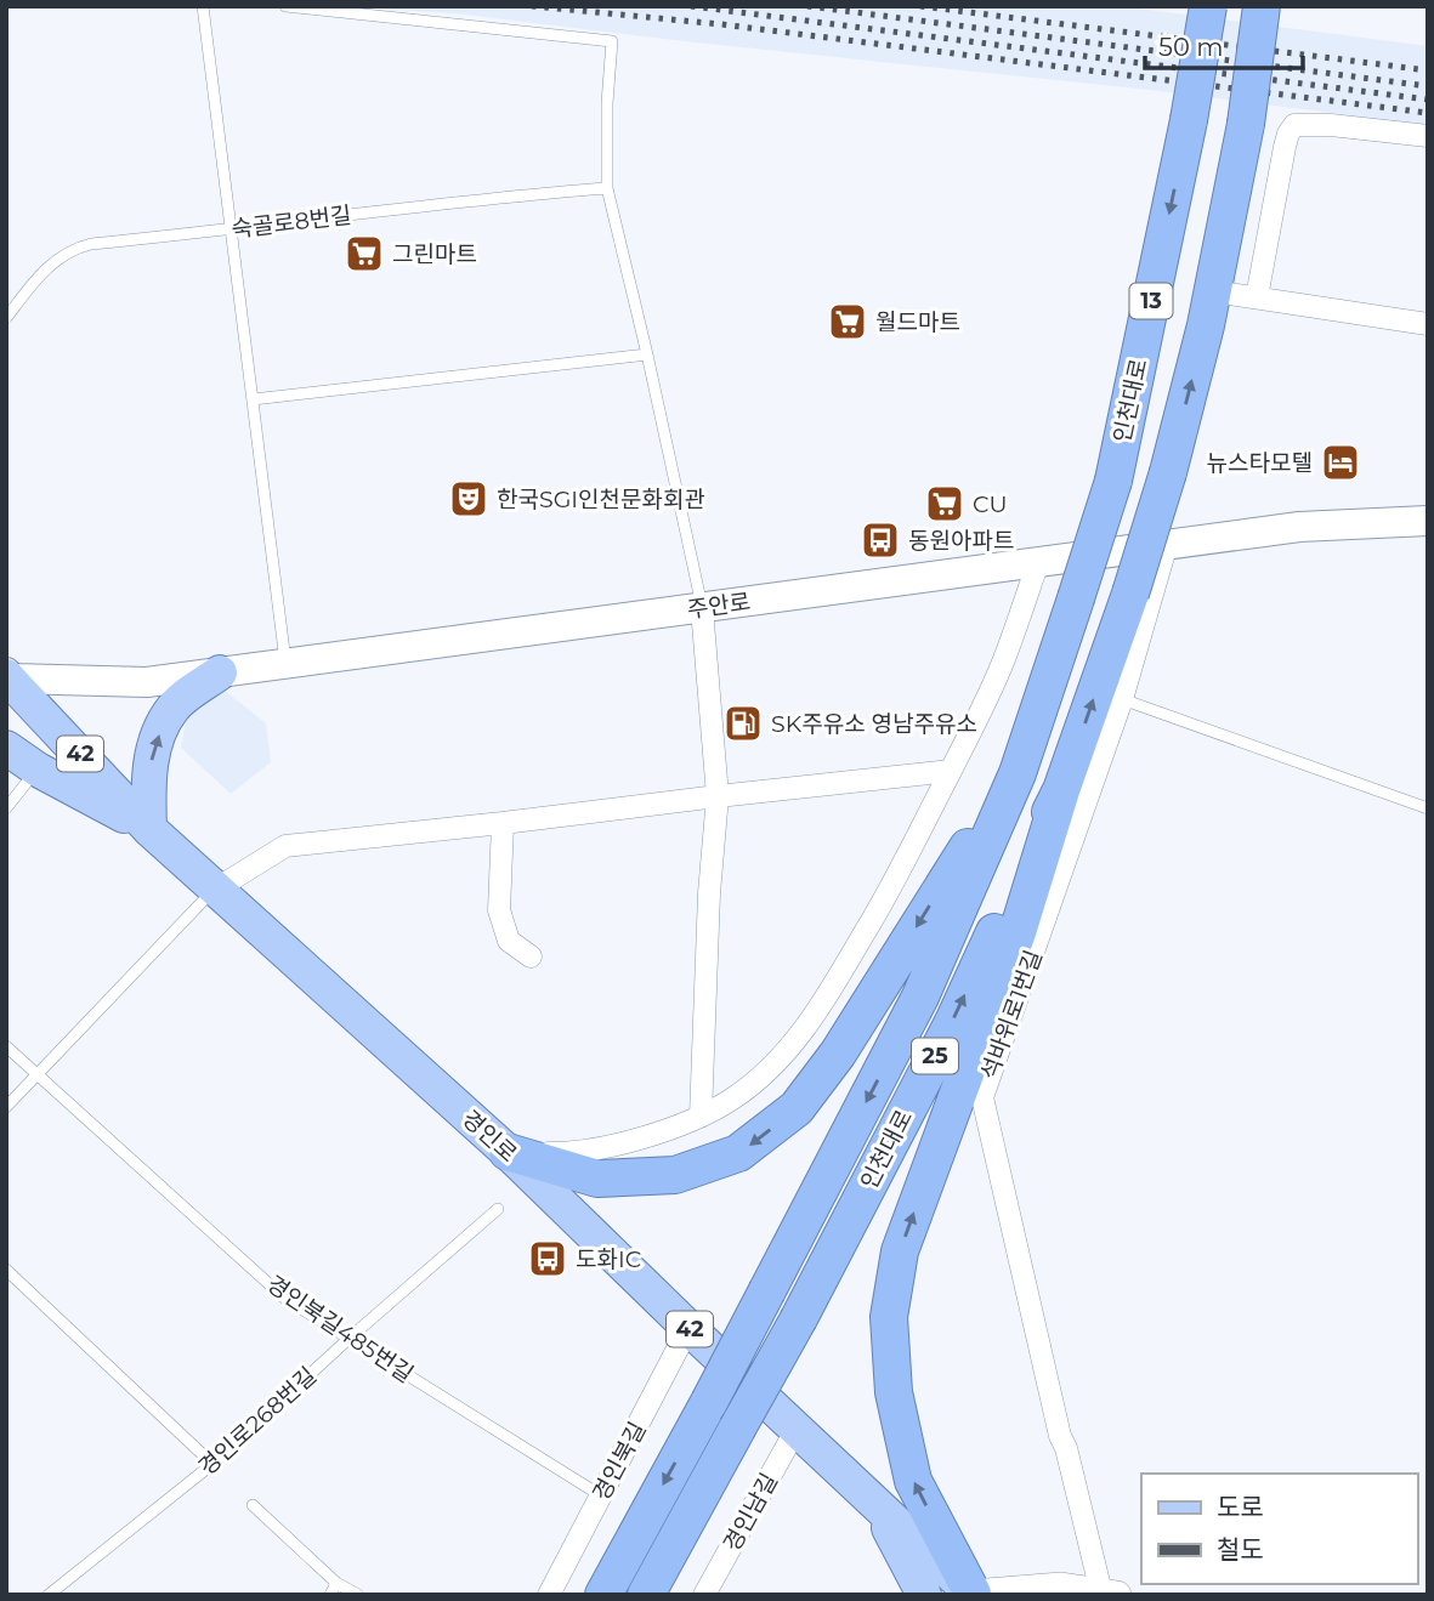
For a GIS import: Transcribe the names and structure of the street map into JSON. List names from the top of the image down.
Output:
{
  "streets": {
    "highway": ["13", "인천대로", "25"],
    "main road": ["주안로", "42", "경인로"],
    "street": ["석바위로1번길", "경인북길", "경인남길"],
    "lane": ["숙골로8번길", "경인북길485번길", "경인로268번길"]
  },
  "crossings": [
    ["13", "인천대로"],
    ["주안로", "석바위로1번길"],
    ["주안로", "경인로"],
    ["경인로", "경인북길"],
    ["경인로", "경인남길"],
    ["경인북길485번길", "경인로268번길"]
  ],
  "places": {
    "supermarket": ["그린마트", "월드마트", "CU"],
    "hotel": ["뉴스타모텔"],
    "theatre": ["한국SGI인천문화회관"],
    "bus stop": ["동원아파트", "도화IC"],
    "fuel station": ["SK주유소 영남주유소"]
  },
  "legend": ["도로", "철도"],
  "scale_bar": "50 m"
}
